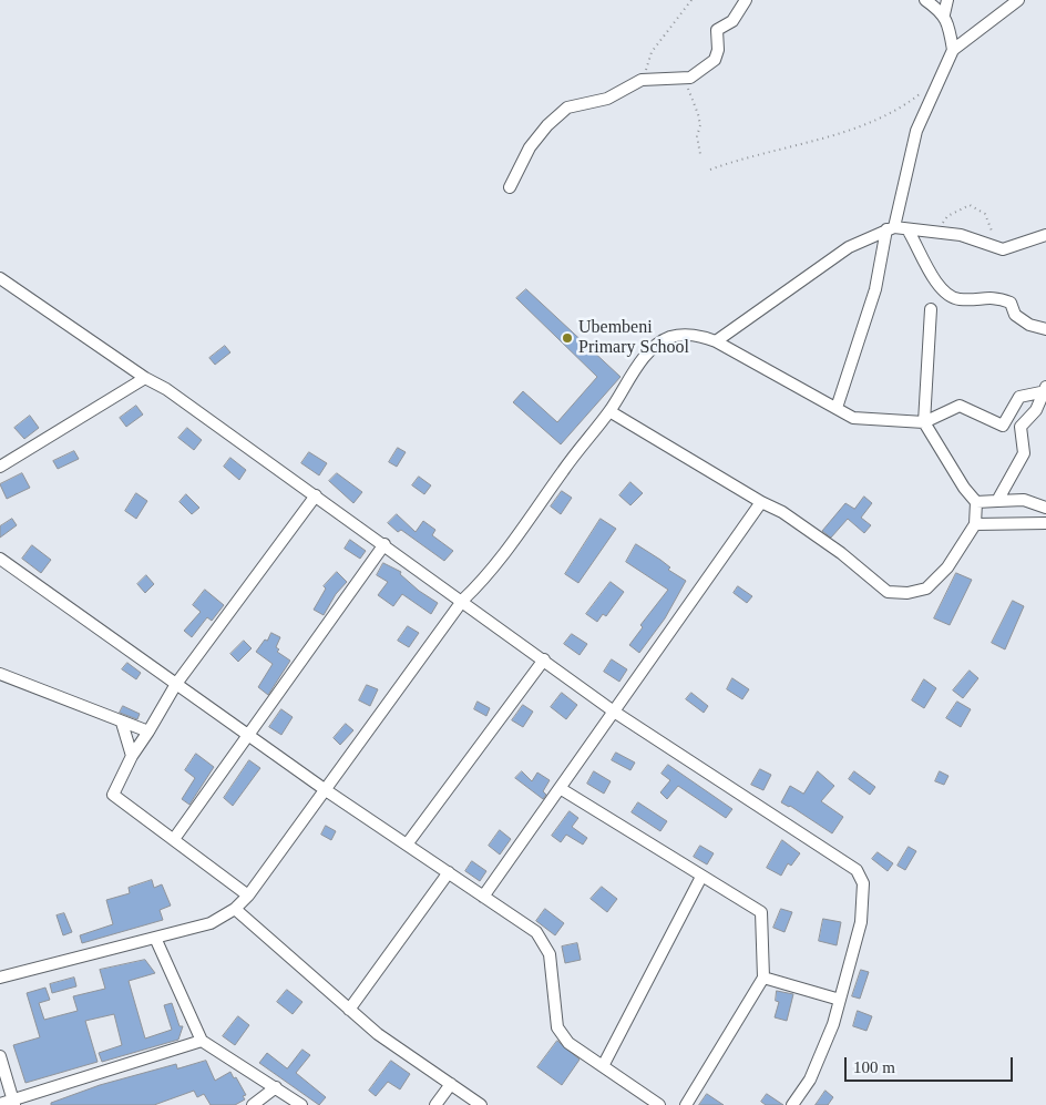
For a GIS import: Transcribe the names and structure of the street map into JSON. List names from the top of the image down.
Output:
{
  "places": ["Ubembeni Primary School"],
  "scale_bar": "100 m"
}
